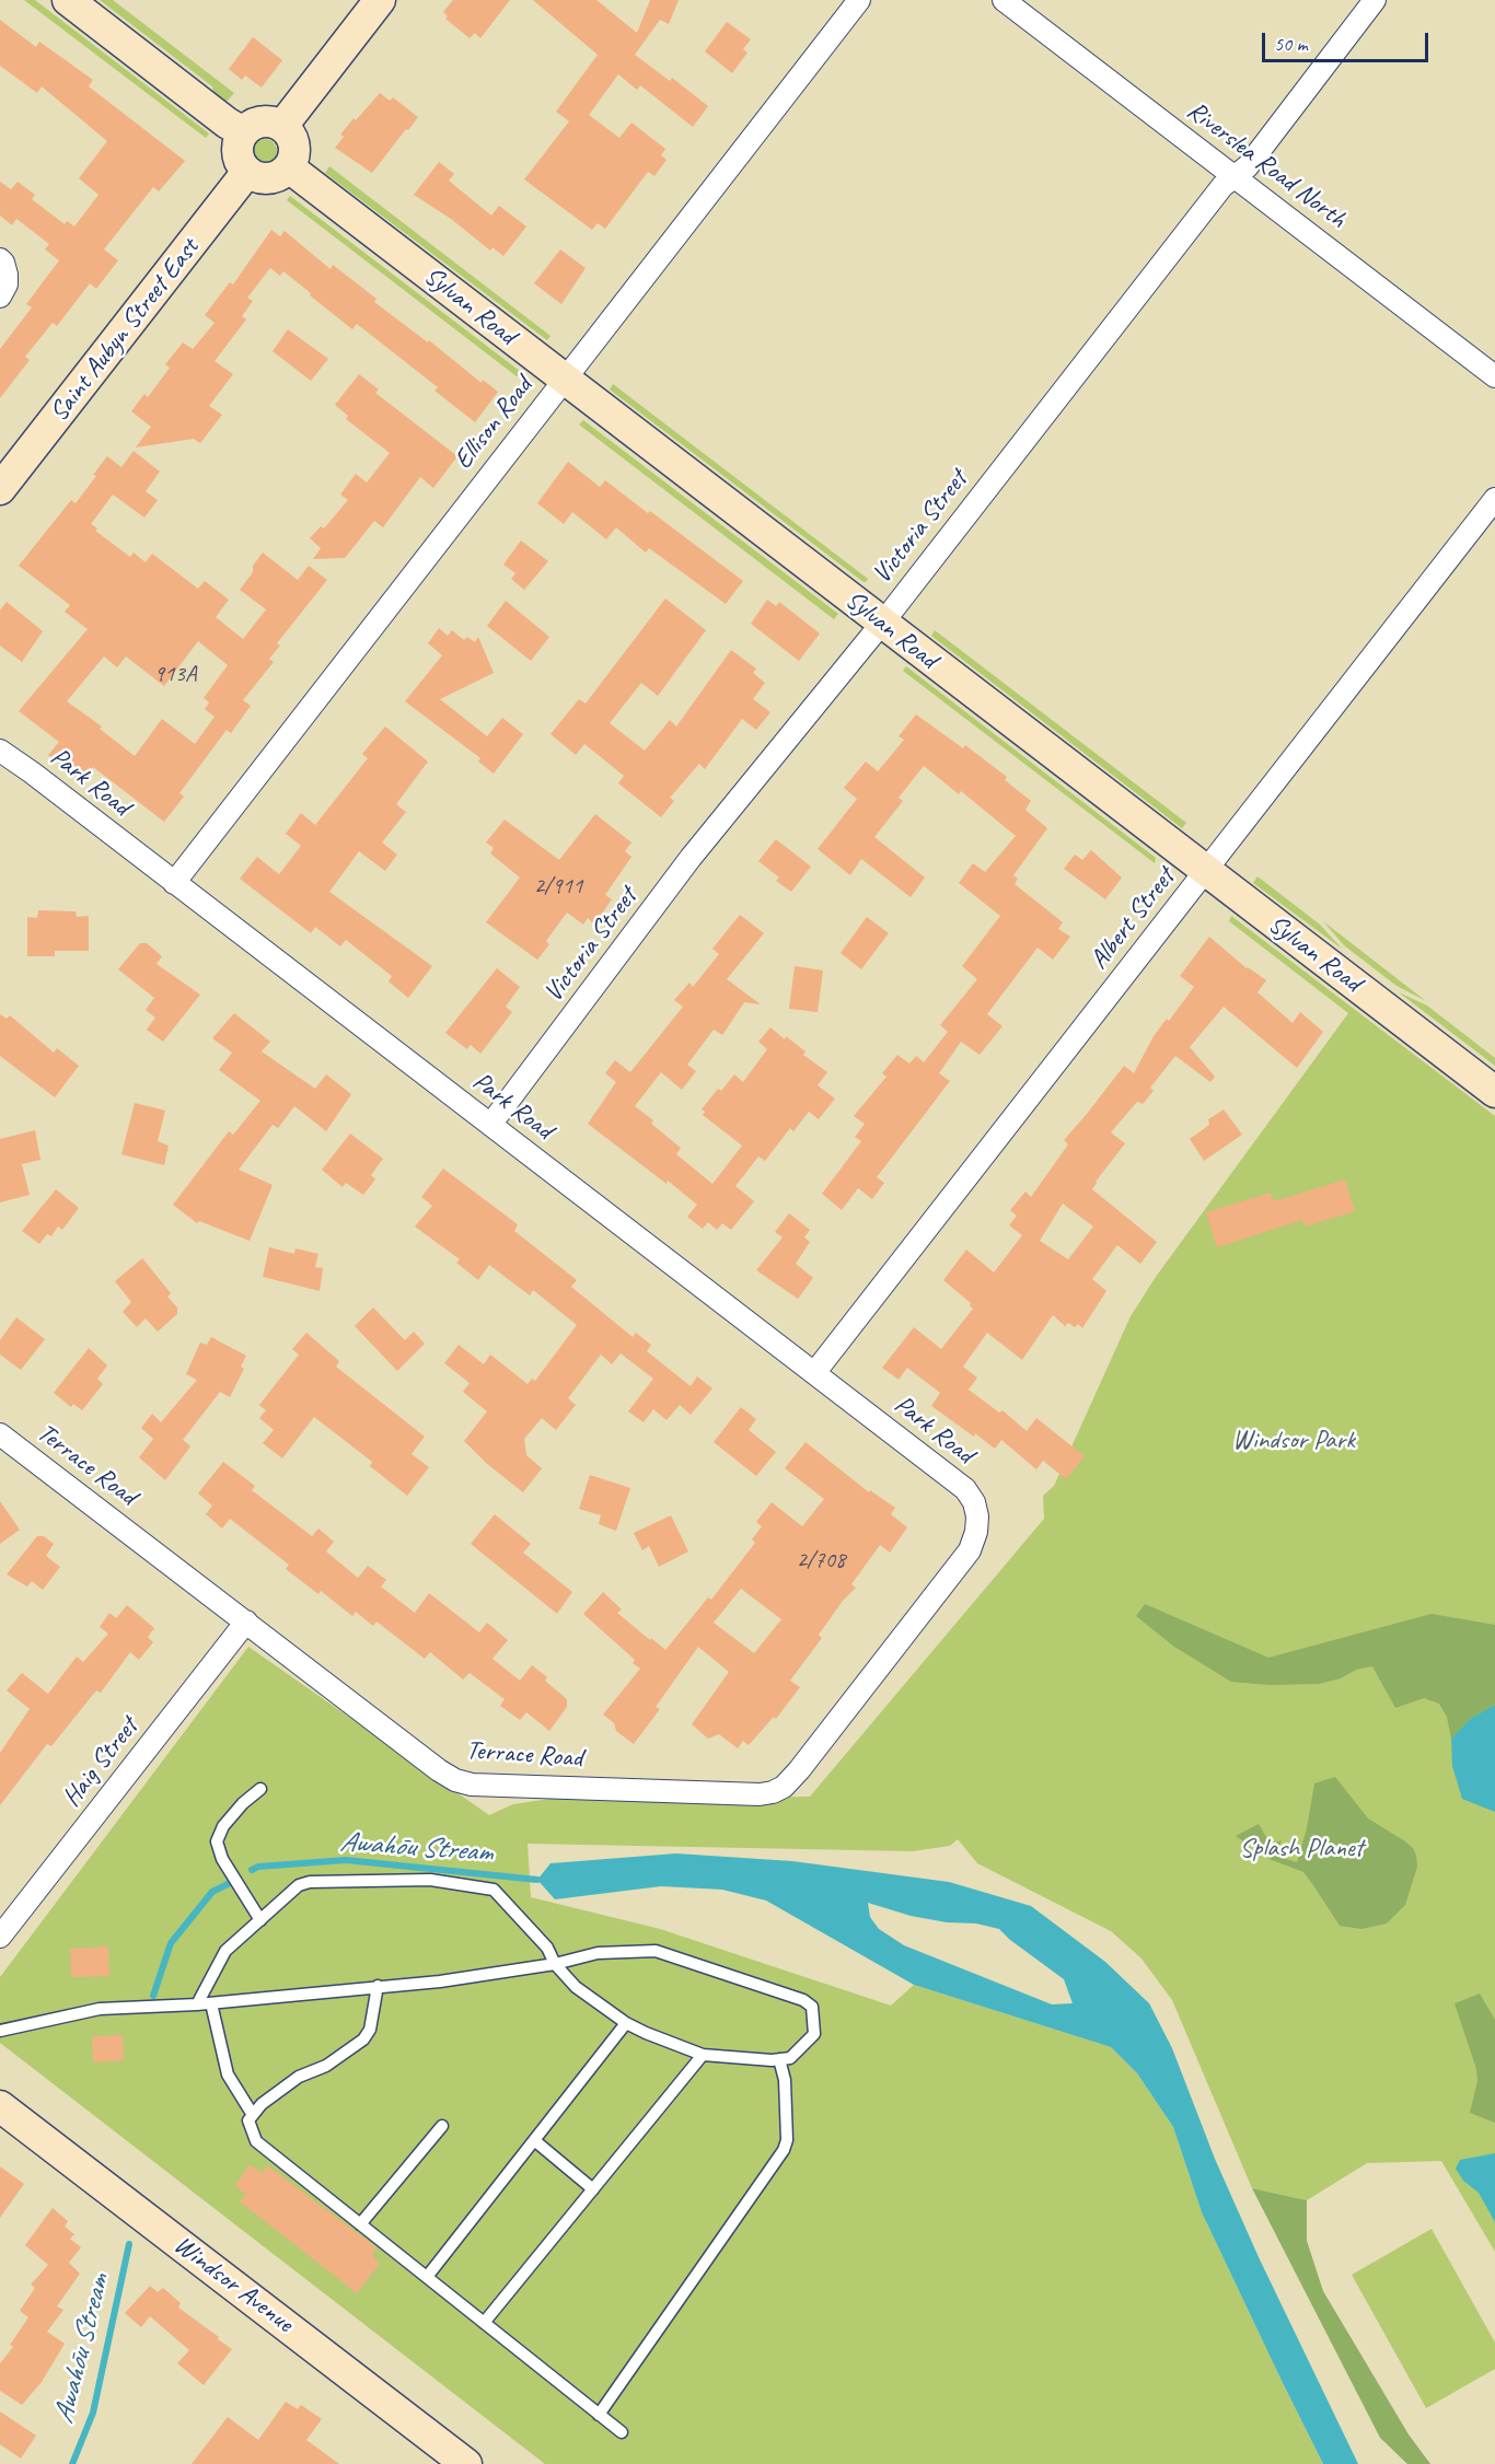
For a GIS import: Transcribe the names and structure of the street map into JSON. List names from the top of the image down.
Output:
{
  "streets": {
    "street": [
      "Riverslea Road North",
      "Sylvan Road",
      "Saint Aubyn Street East",
      "Ellison Road",
      "Victoria Street",
      "Park Road",
      "Albert Street",
      "Terrace Road",
      "Haig Street",
      "Windsor Avenue"
    ]
  },
  "crossings": [
    ["Riverslea Road North", "Victoria Street"],
    ["Sylvan Road", "Saint Aubyn Street East"],
    ["Sylvan Road", "Ellison Road"],
    ["Sylvan Road", "Victoria Street"],
    ["Sylvan Road", "Albert Street"],
    ["Ellison Road", "Park Road"],
    ["Victoria Street", "Park Road"],
    ["Park Road", "Albert Street"],
    ["Park Road", "Terrace Road"],
    ["Terrace Road", "Haig Street"]
  ],
  "water": ["Awahōu Stream"],
  "parks": ["Windsor Park", "Splash Planet"],
  "house_numbers": ["913A", "2/911", "2/708"],
  "scale_bar": "50 m"
}
